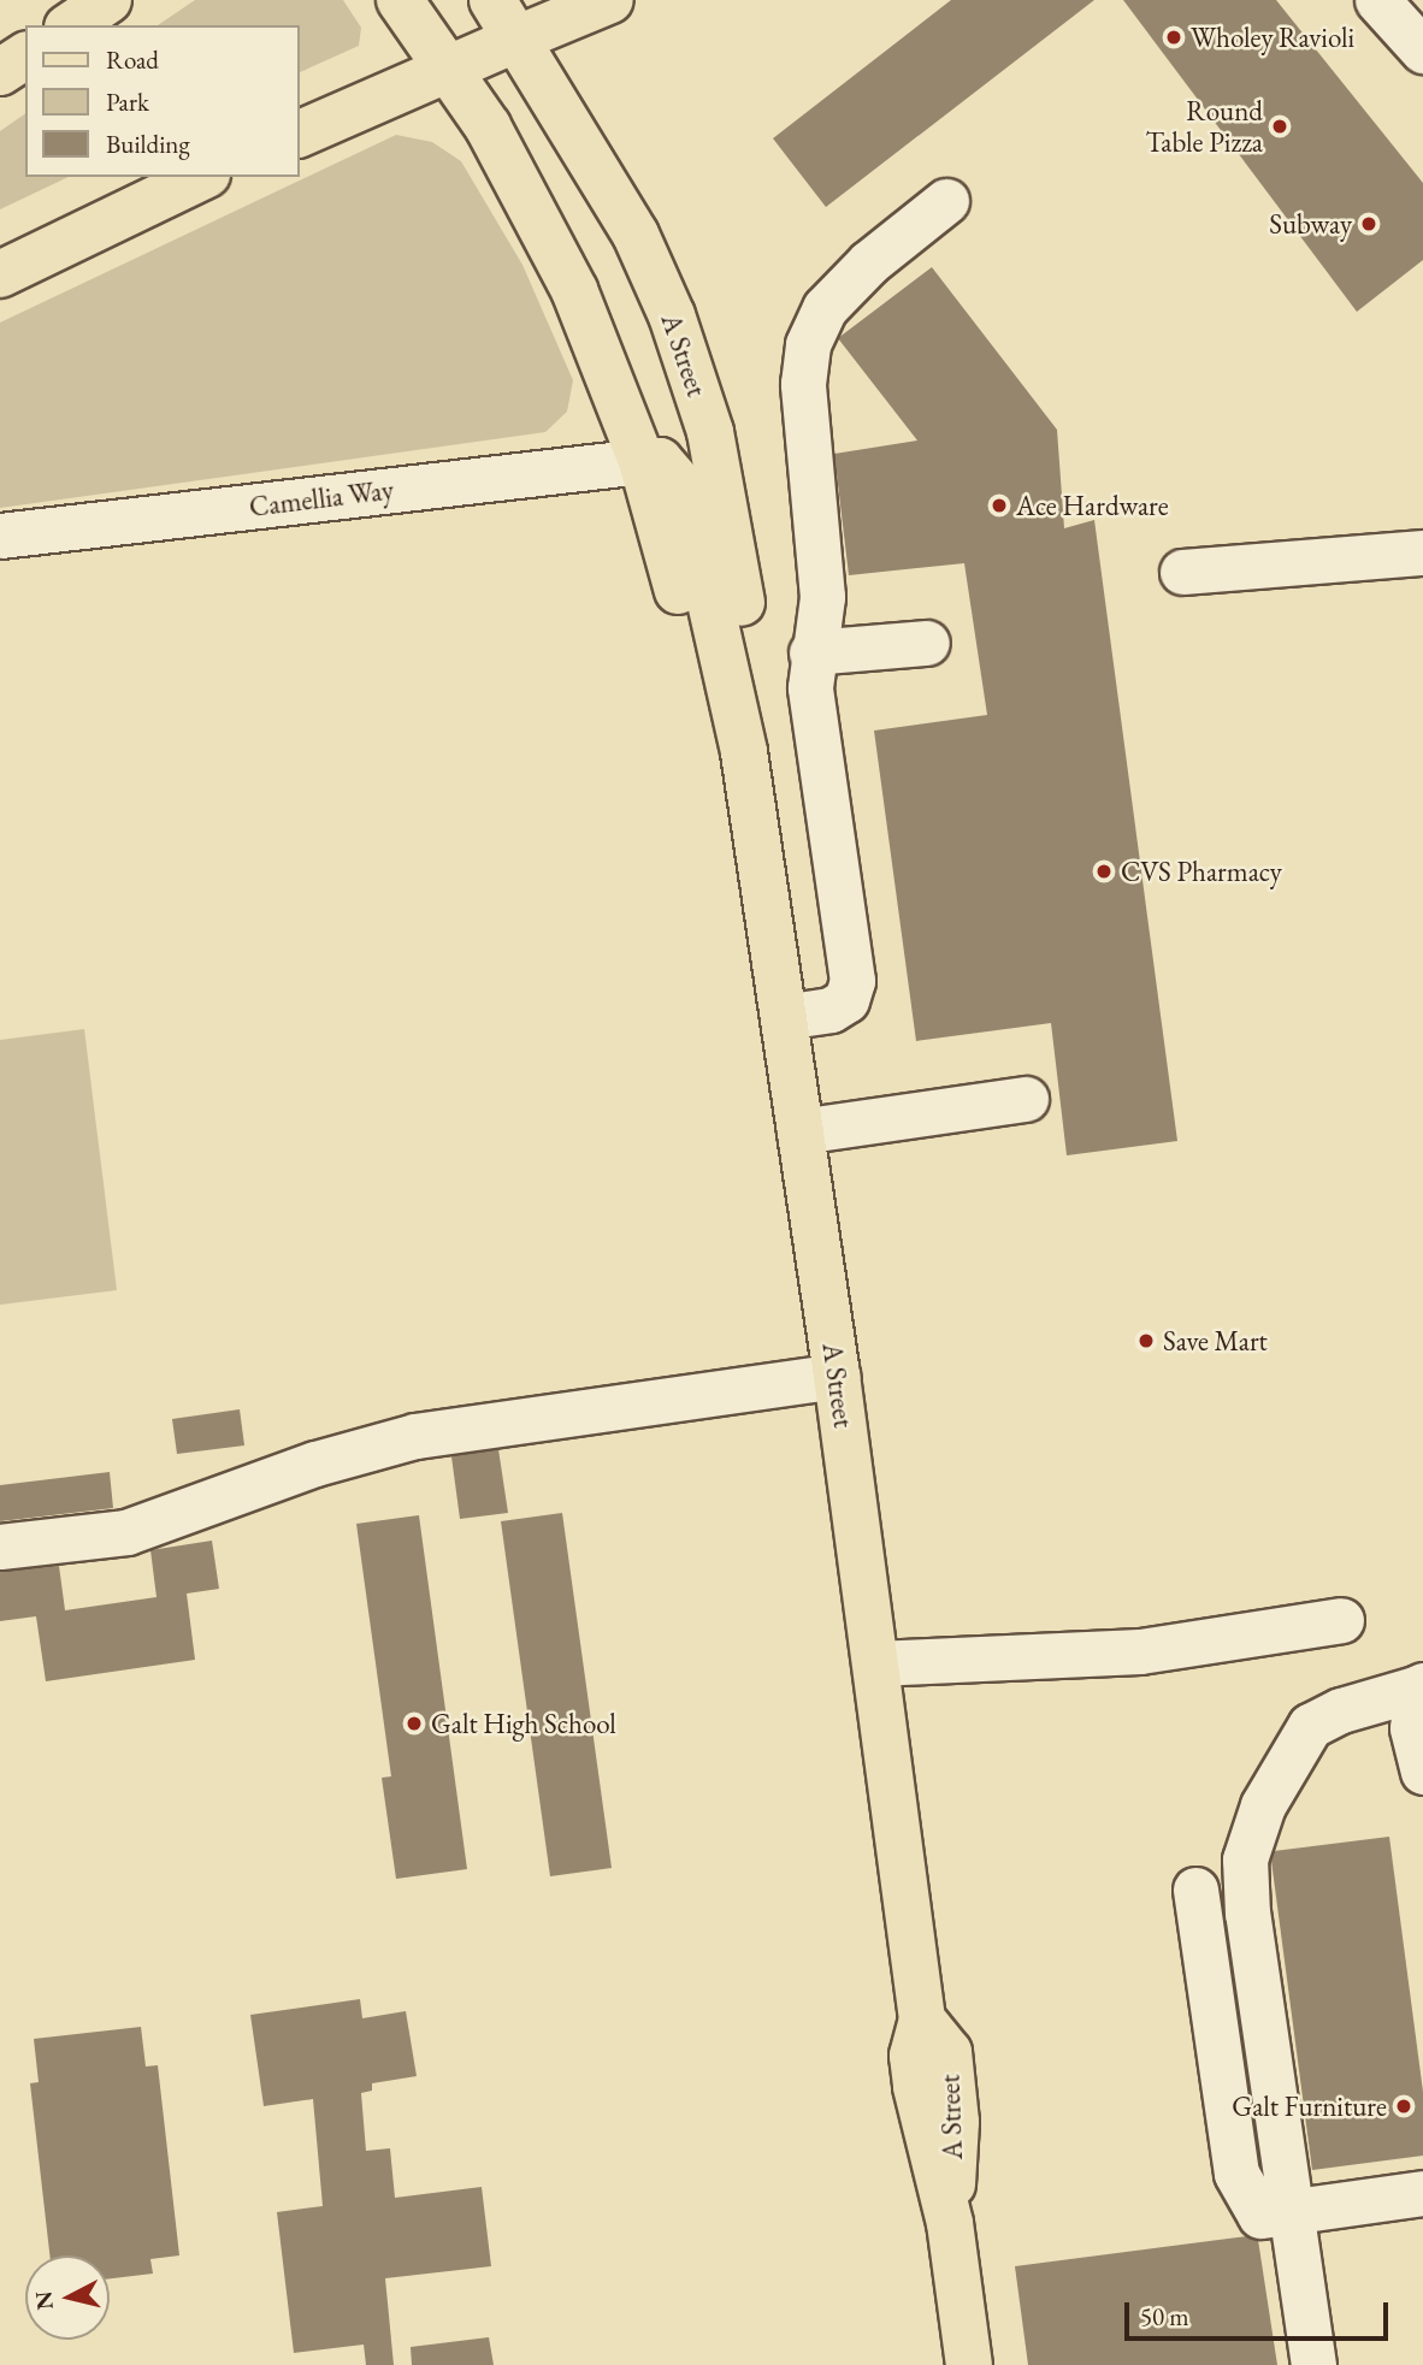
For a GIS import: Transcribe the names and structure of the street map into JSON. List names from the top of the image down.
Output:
{
  "streets": {
    "main road": ["A Street"],
    "street": ["Camellia Way"]
  },
  "crossings": [
    ["A Street", "Camellia Way"]
  ],
  "places": [
    "Wholey Ravioli",
    "Round Table Pizza",
    "Subway",
    "Ace Hardware",
    "CVS Pharmacy",
    "Save Mart",
    "Galt High School",
    "Galt Furniture"
  ],
  "legend": ["Road", "Park", "Building"],
  "scale_bar": "50 m",
  "north": "left"
}
